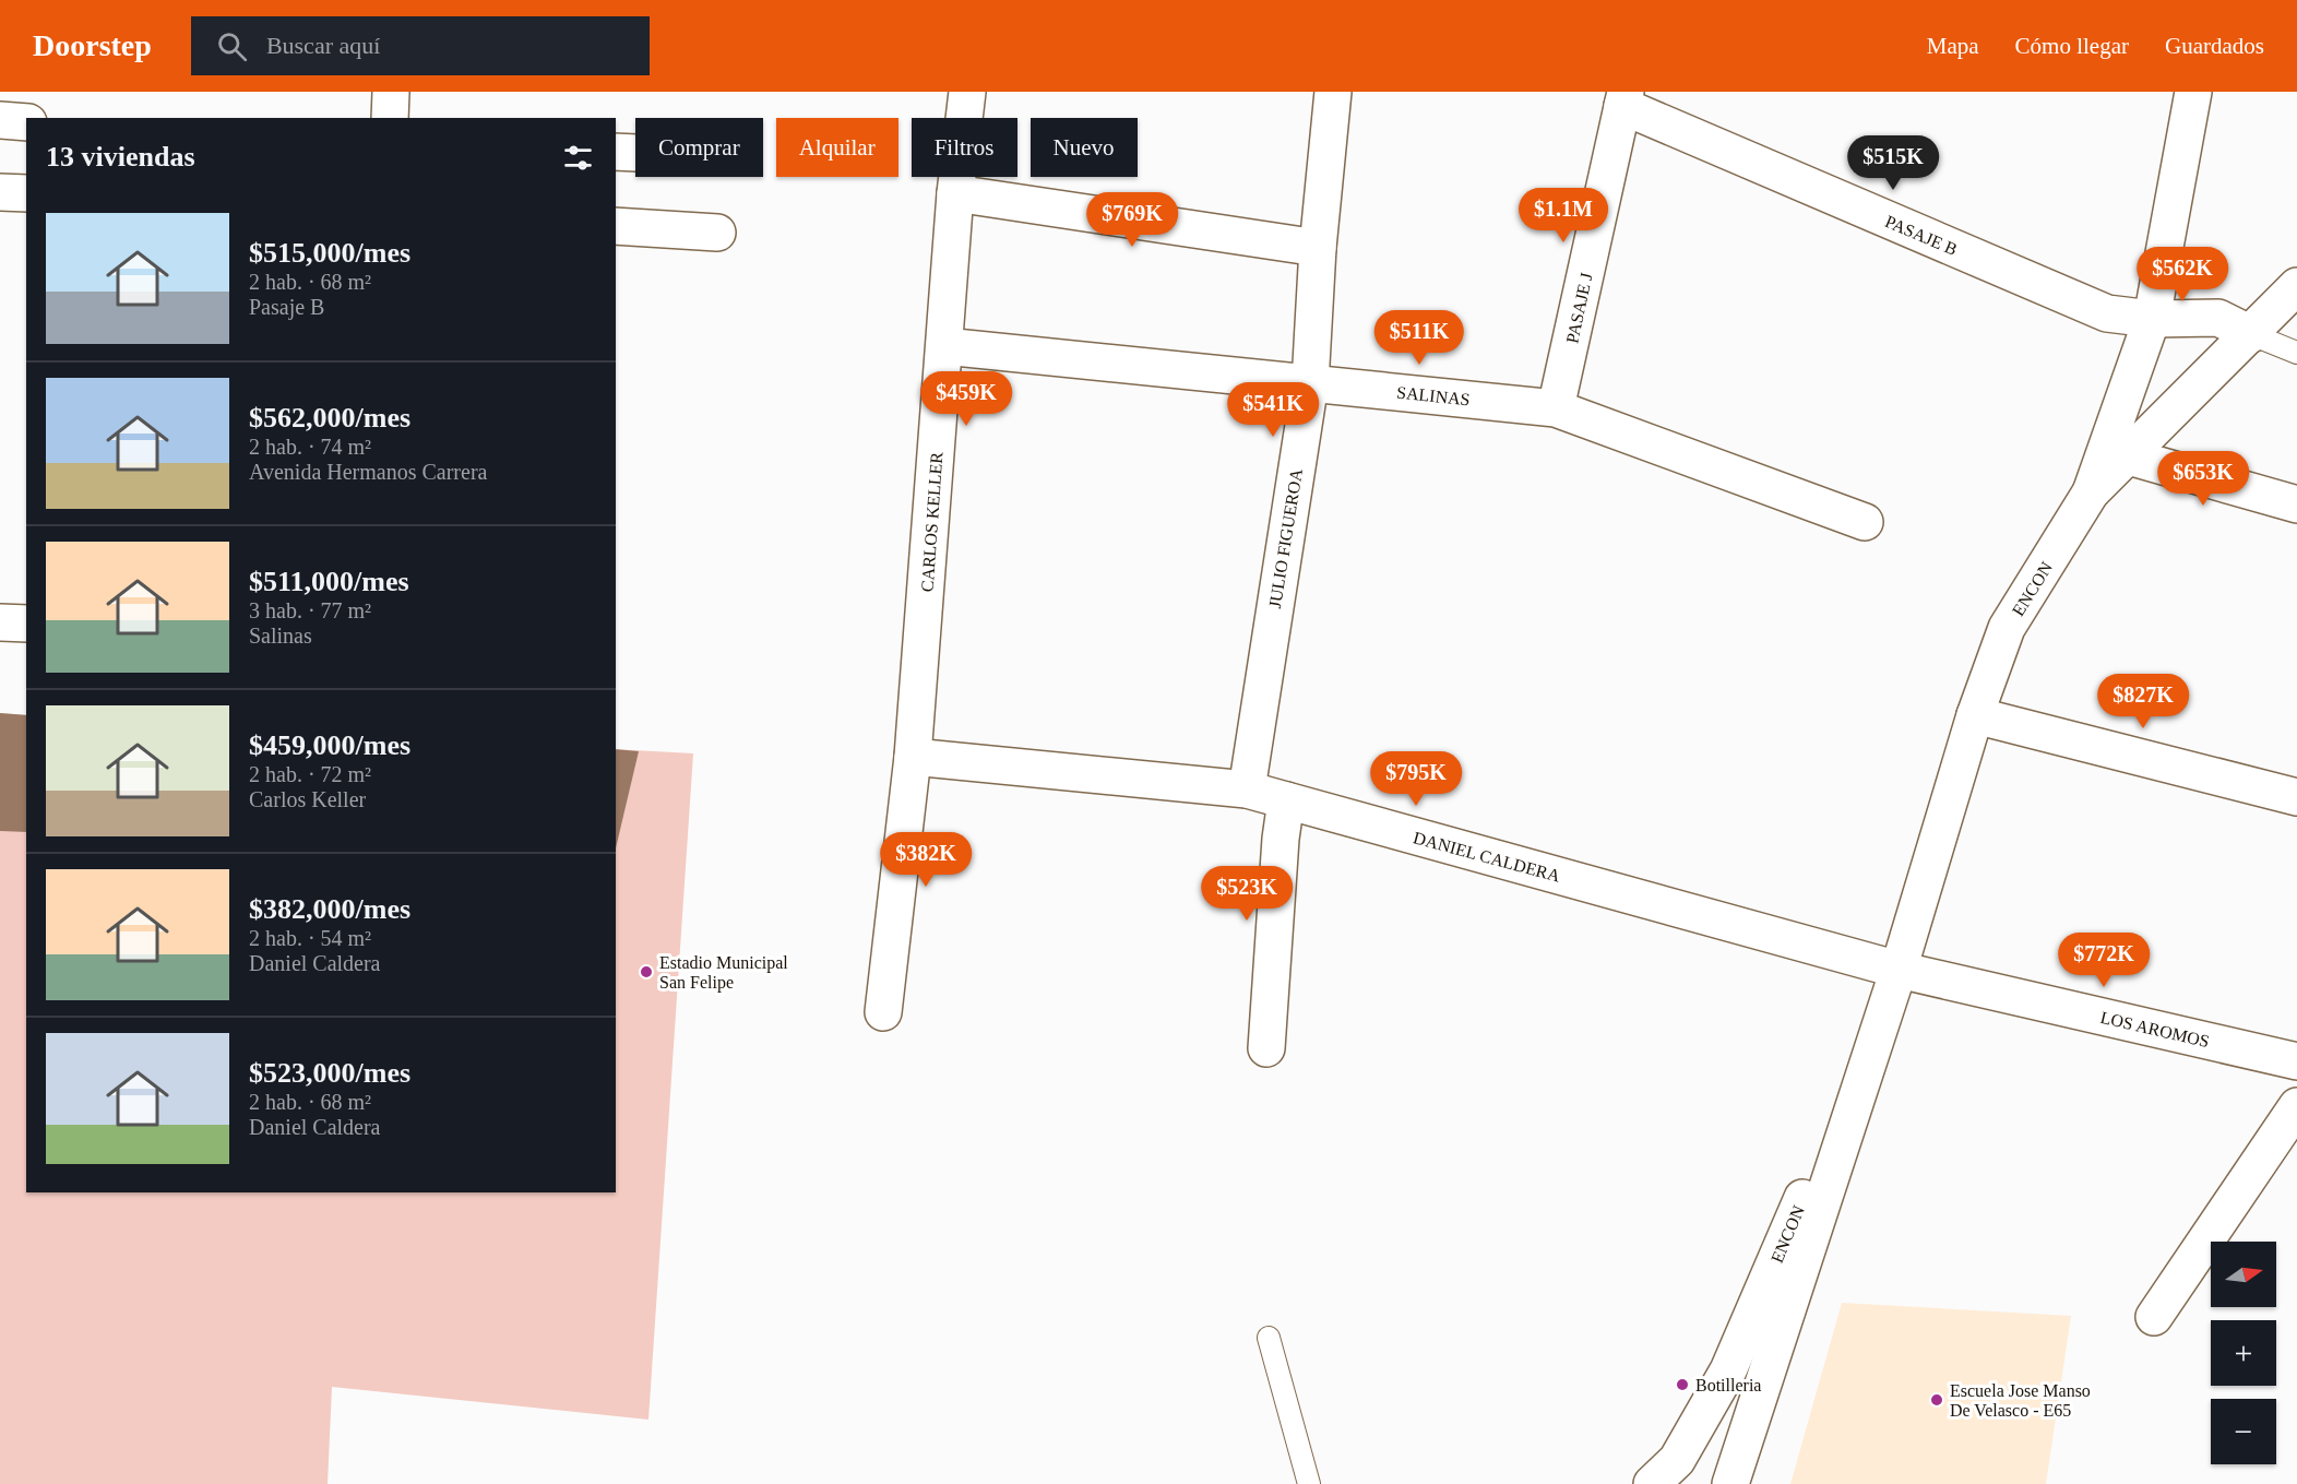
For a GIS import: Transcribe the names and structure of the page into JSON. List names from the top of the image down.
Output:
{
  "streets": {
    "street": [
      "PASAJE B",
      "PASAJE J",
      "SALINAS",
      "CARLOS KELLER",
      "JULIO FIGUEROA",
      "ENCON",
      "DANIEL CALDERA",
      "LOS AROMOS"
    ]
  },
  "crossings": [
    ["PASAJE B", "PASAJE J"],
    ["PASAJE B", "ENCON"],
    ["PASAJE J", "SALINAS"],
    ["SALINAS", "CARLOS KELLER"],
    ["SALINAS", "JULIO FIGUEROA"],
    ["CARLOS KELLER", "DANIEL CALDERA"],
    ["JULIO FIGUEROA", "DANIEL CALDERA"],
    ["ENCON", "DANIEL CALDERA"],
    ["ENCON", "LOS AROMOS"],
    ["DANIEL CALDERA", "LOS AROMOS"]
  ],
  "places": ["Estadio Municipal San Felipe", "Botilleria", "Escuela Jose Manso De Velasco - E65"],
  "north": "right",
  "page": {
    "header": "Doorstep",
    "search": "Buscar aquí",
    "nav": ["Mapa", "Cómo llegar", "Guardados"],
    "chip": [
      "Comprar",
      "Alquilar",
      "Filtros",
      "Nuevo"
    ],
    "heading": "13 viviendas",
    "price": [
      "$515K",
      "$1.1M",
      "$769K",
      "$562K",
      "$511K",
      "$459K",
      "$541K",
      "$653K",
      "$827K",
      "$795K",
      "$382K",
      "$523K",
      "$772K"
    ],
    "list": [
      {
        "name": "$515,000/mes",
        "note": "2 hab. · 68 m² · Pasaje B"
      },
      {
        "name": "$562,000/mes",
        "note": "2 hab. · 74 m² · Avenida Hermanos Carrera"
      },
      {
        "name": "$511,000/mes",
        "note": "3 hab. · 77 m² · Salinas"
      },
      {
        "name": "$459,000/mes",
        "note": "2 hab. · 72 m² · Carlos Keller"
      },
      {
        "name": "$382,000/mes",
        "note": "2 hab. · 54 m² · Daniel Caldera"
      },
      {
        "name": "$523,000/mes",
        "note": "2 hab. · 68 m² · Daniel Caldera"
      }
    ],
    "map_buttons": ["+", "−"]
  }
}
